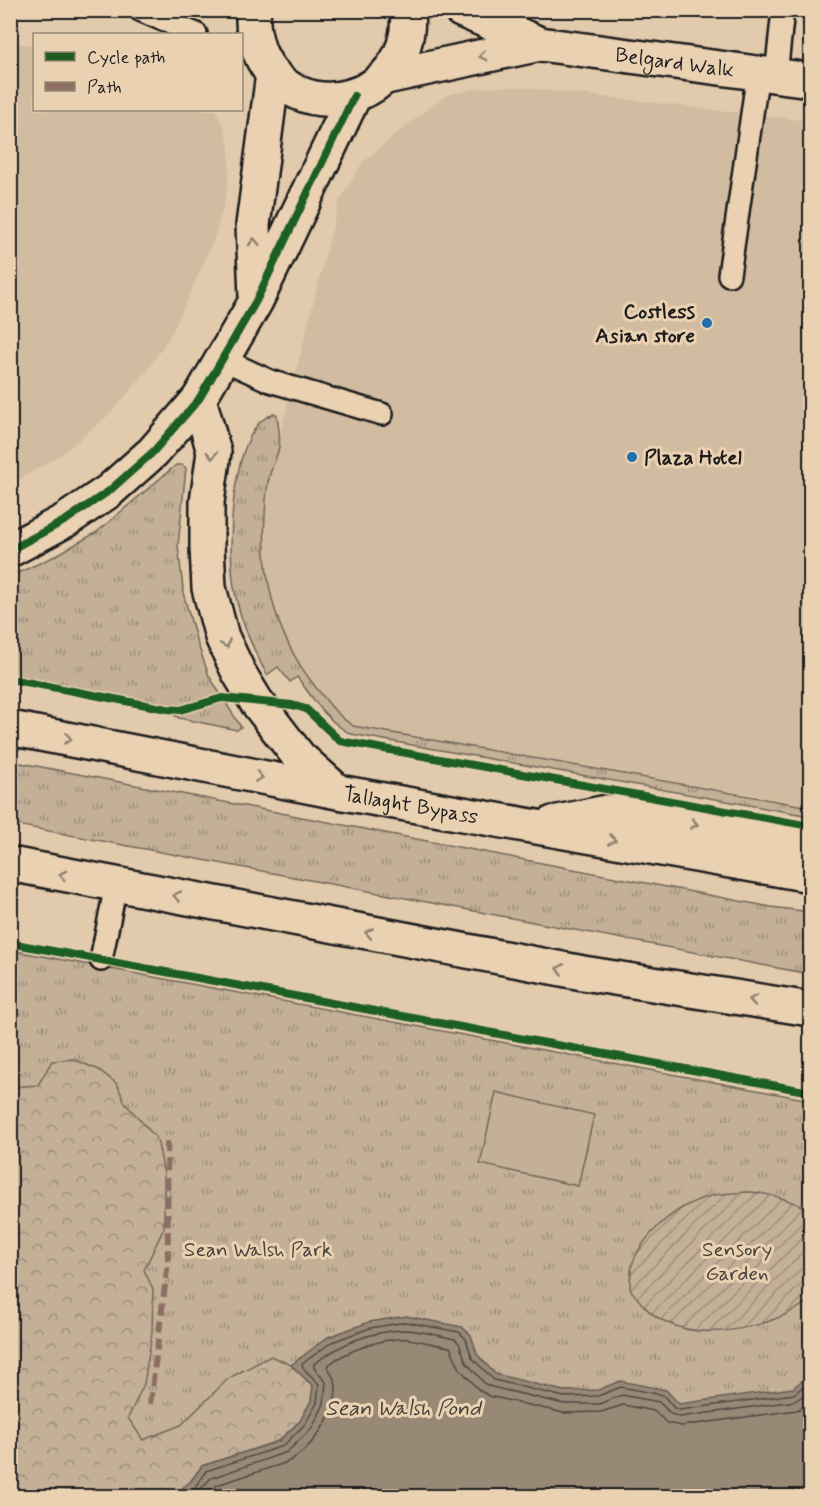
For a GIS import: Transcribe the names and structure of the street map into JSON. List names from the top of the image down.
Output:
{
  "streets": {
    "main road": ["Belgard Walk", "Tallaght Bypass"]
  },
  "water": ["Sean Walsh Pond"],
  "parks": ["Sean Walsh Park", "Sensory Garden"],
  "places": ["Costless Asian store", "Plaza Hotel"],
  "legend": ["Cycle path", "Path"]
}
